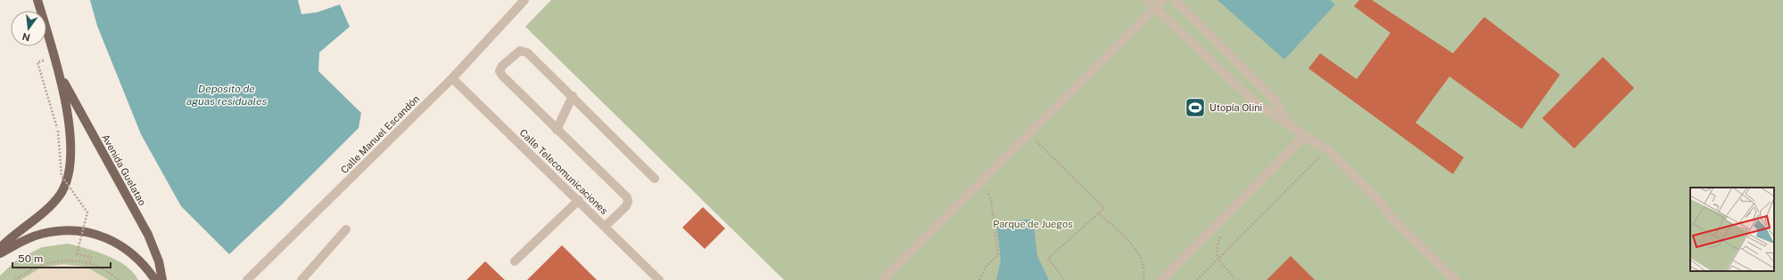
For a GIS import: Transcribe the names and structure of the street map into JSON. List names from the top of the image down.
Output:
{
  "streets": {
    "main road": ["Avenida Guelatao"],
    "street": ["Calle Manuel Escandón", "Calle Telecomunicaciones"]
  },
  "crossings": [
    ["Calle Manuel Escandón", "Calle Telecomunicaciones"]
  ],
  "water": ["Deposito de aguas residuales"],
  "parks": ["Parque de Juegos"],
  "places": {
    "sports": ["Utopía Olini"]
  },
  "scale_bar": "50 m",
  "north": "bottom"
}
